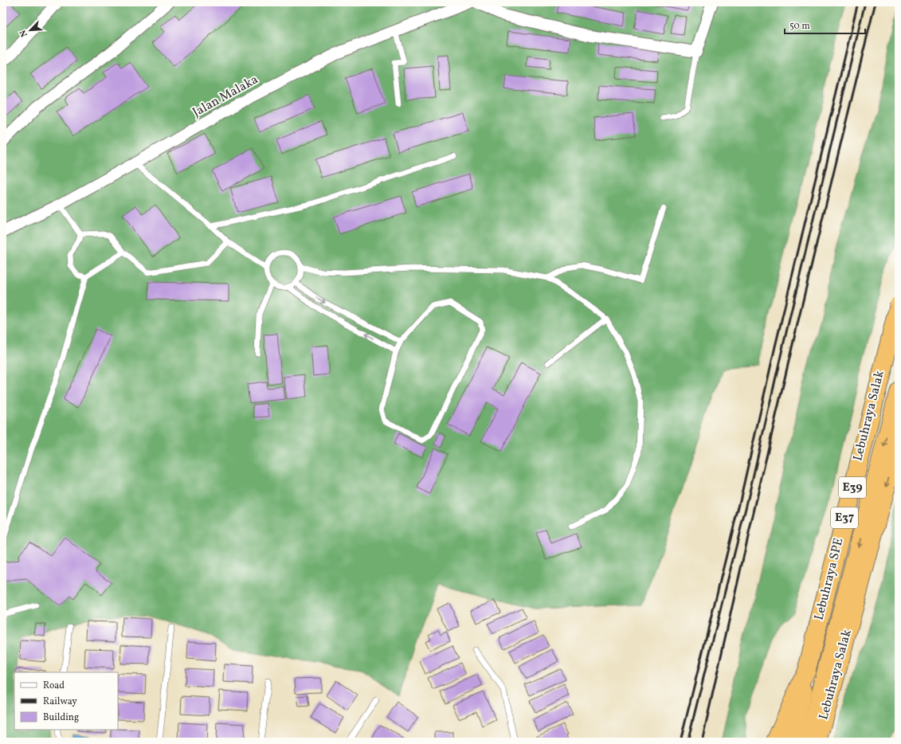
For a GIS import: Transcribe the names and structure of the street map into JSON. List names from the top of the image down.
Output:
{
  "streets": {
    "highway": [
      "Lebuhraya Salak",
      "E39",
      "E37",
      "Lebuhraya SPE"
    ],
    "street": ["Jalan Malaka"]
  },
  "crossings": [
    ["Lebuhraya Salak", "Lebuhraya SPE"]
  ],
  "legend": ["Road", "Railway", "Building"],
  "scale_bar": "50 m",
  "north": "bottom left"
}
